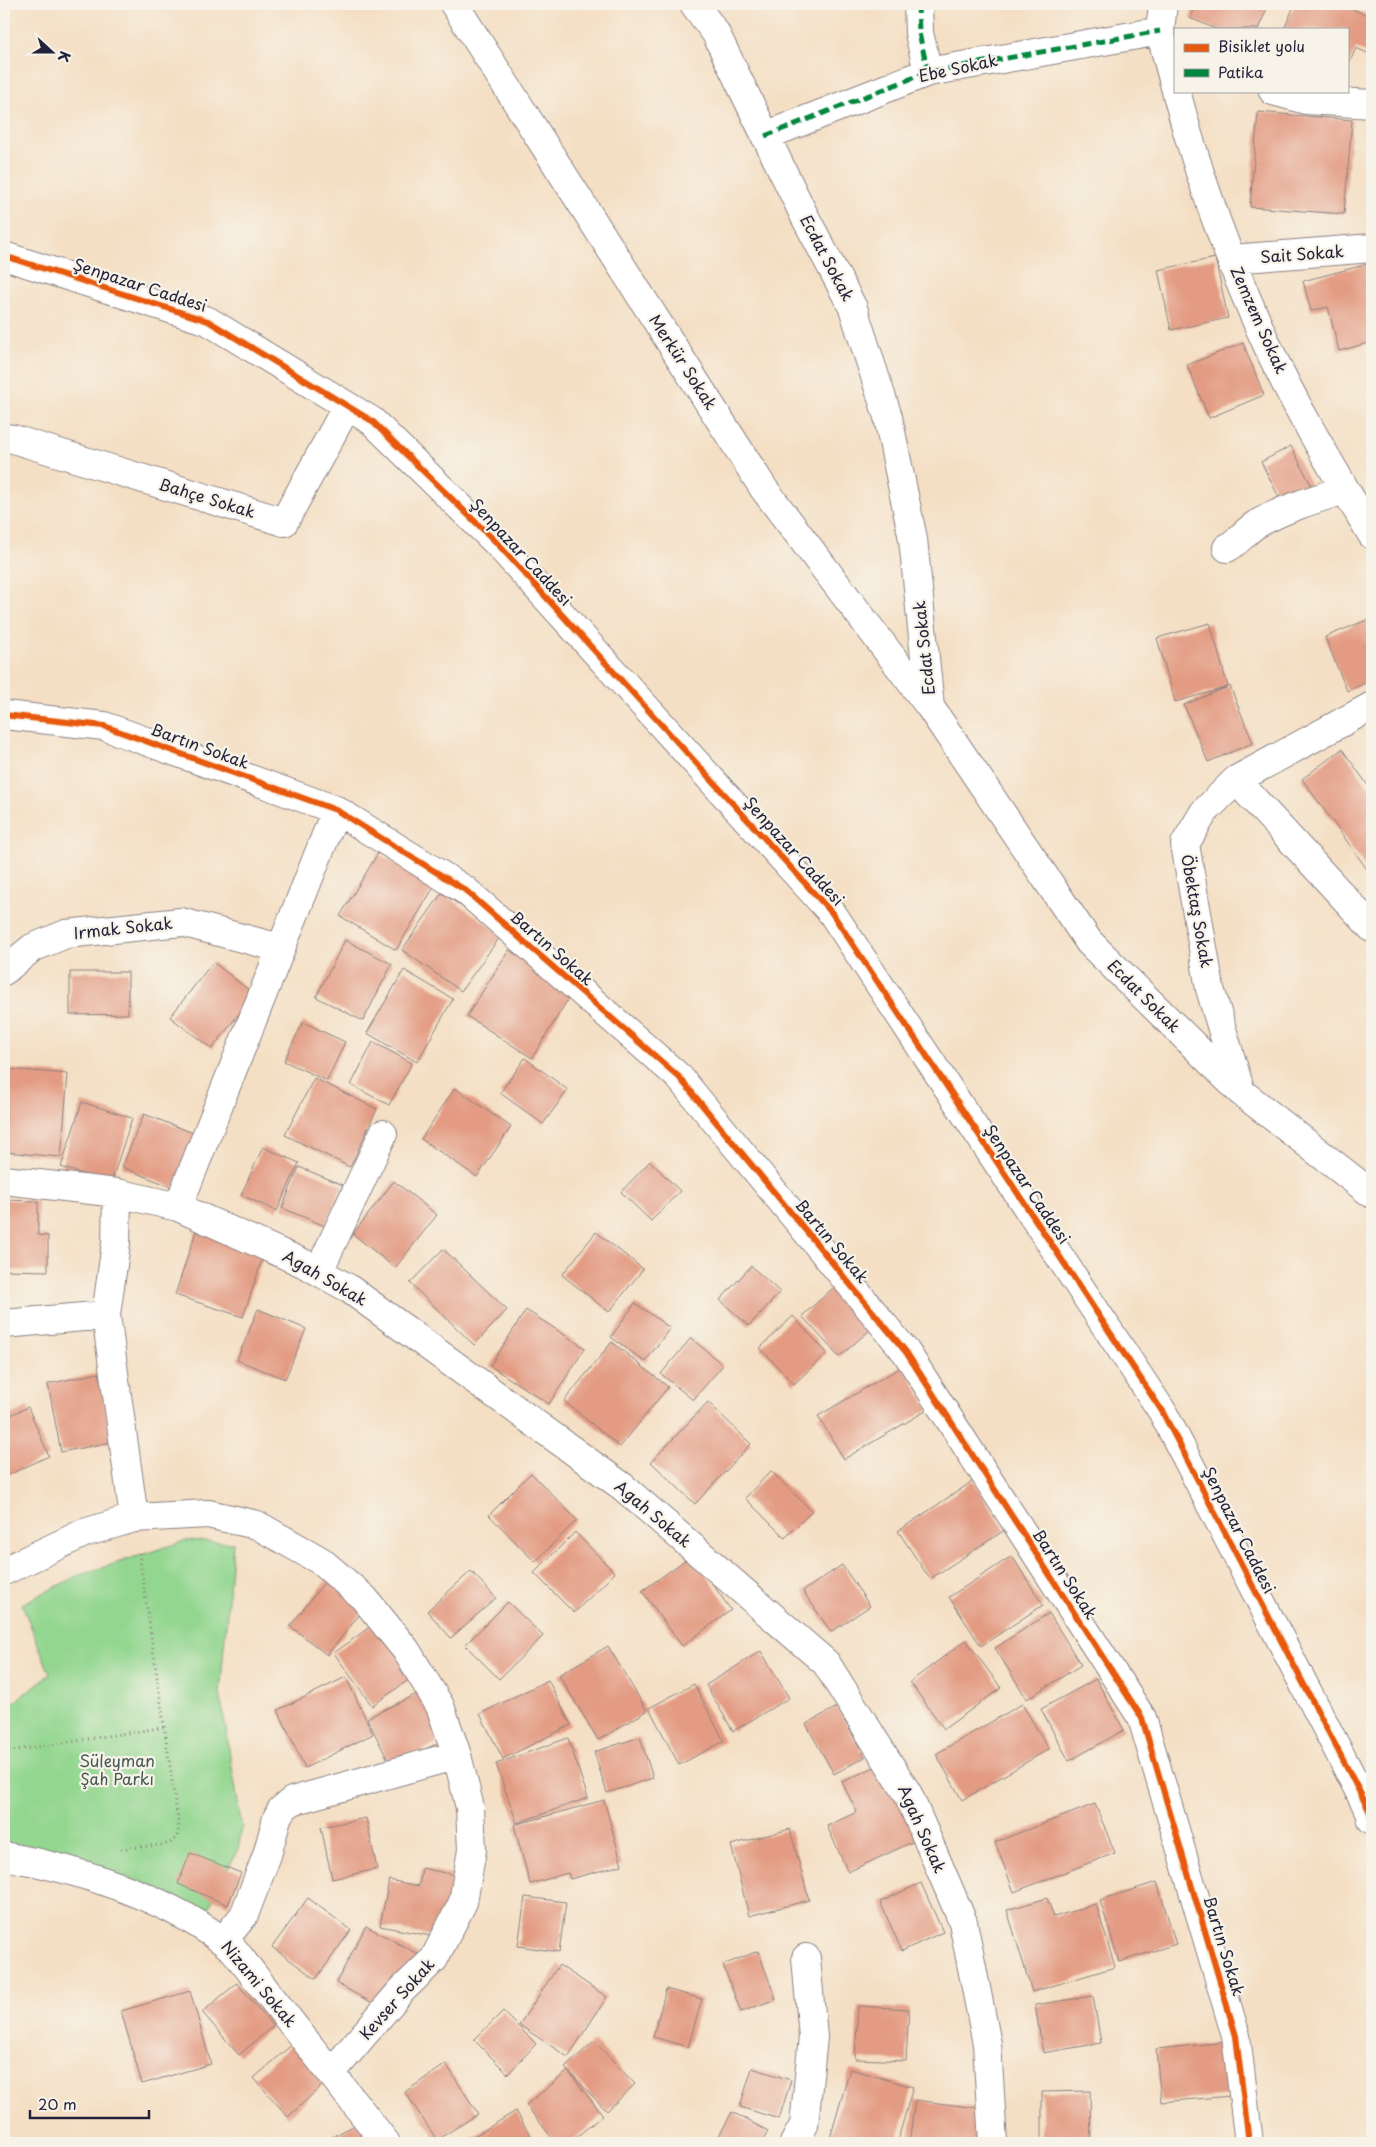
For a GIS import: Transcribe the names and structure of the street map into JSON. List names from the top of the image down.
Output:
{
  "streets": {
    "street": [
      "Ebe Sokak",
      "Sait Sokak",
      "Ecdat Sokak",
      "Şenpazar Caddesi",
      "Zemzem Sokak",
      "Merkür Sokak",
      "Bahçe Sokak",
      "Bartın Sokak",
      "Öbektaş Sokak",
      "Irmak Sokak",
      "Agah Sokak",
      "Nizami Sokak",
      "Kevser Sokak"
    ]
  },
  "crossings": [
    ["Ebe Sokak", "Ecdat Sokak"],
    ["Ebe Sokak", "Zemzem Sokak"],
    ["Sait Sokak", "Zemzem Sokak"],
    ["Ecdat Sokak", "Merkür Sokak"],
    ["Ecdat Sokak", "Öbektaş Sokak"],
    ["Şenpazar Caddesi", "Bahçe Sokak"],
    ["Nizami Sokak", "Kevser Sokak"]
  ],
  "parks": ["Süleyman Şah Parkı"],
  "legend": ["Bisiklet yolu", "Patika"],
  "scale_bar": "20 m",
  "north": "right"
}
